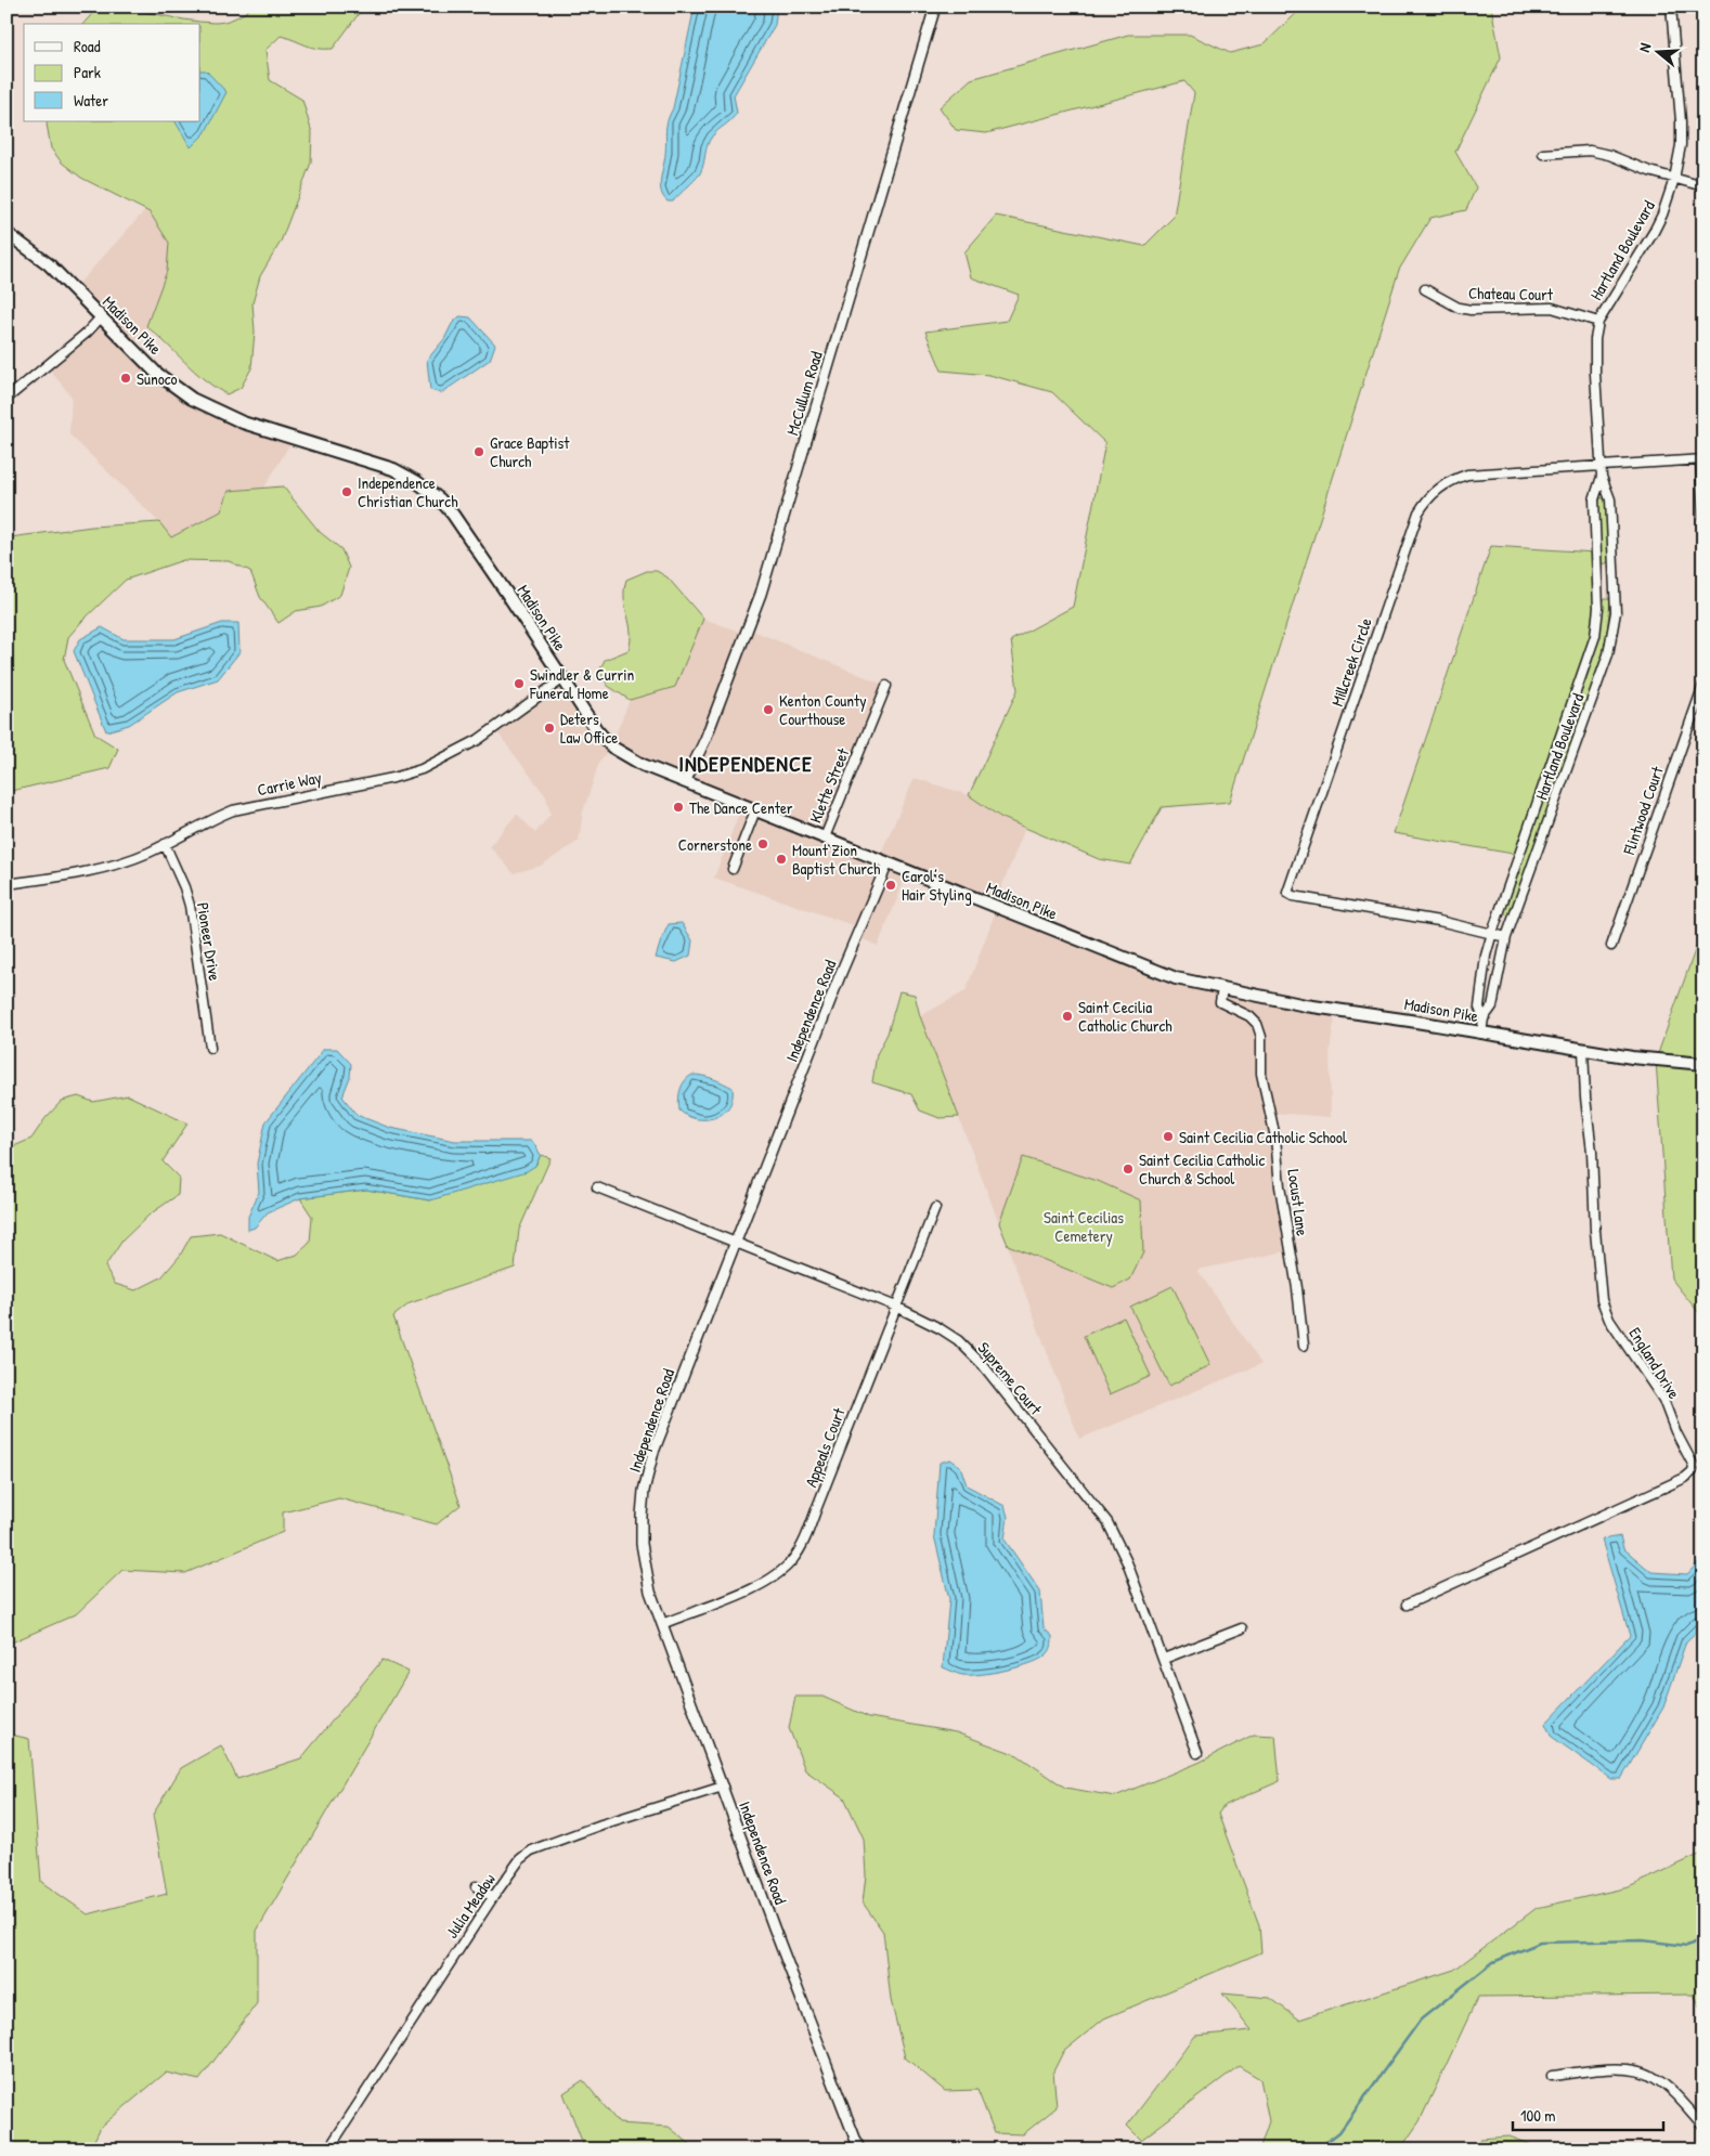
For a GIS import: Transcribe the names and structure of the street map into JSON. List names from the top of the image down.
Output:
{
  "streets": {
    "main road": ["Madison Pike"],
    "street": [
      "Hartland Boulevard",
      "Chateau Court",
      "McCullum Road",
      "Millcreek Circle",
      "Carrie Way",
      "Klette Street",
      "Flintwood Court",
      "Pioneer Drive",
      "Independence Road",
      "Locust Lane",
      "England Drive",
      "Supreme Court",
      "Appeals Court",
      "Julia Meadow"
    ]
  },
  "crossings": [
    ["Hartland Boulevard", "Chateau Court"],
    ["Hartland Boulevard", "Madison Pike"],
    ["Hartland Boulevard", "Millcreek Circle"],
    ["Madison Pike", "McCullum Road"],
    ["Madison Pike", "Carrie Way"],
    ["Madison Pike", "Klette Street"],
    ["Madison Pike", "Independence Road"],
    ["Madison Pike", "Locust Lane"],
    ["Madison Pike", "England Drive"],
    ["Carrie Way", "Pioneer Drive"],
    ["Independence Road", "Supreme Court"],
    ["Independence Road", "Appeals Court"],
    ["Independence Road", "Julia Meadow"],
    ["Supreme Court", "Appeals Court"]
  ],
  "districts": ["INDEPENDENCE"],
  "parks": ["Saint Cecilias Cemetery"],
  "places": [
    "Sunoco",
    "Grace Baptist Church",
    "Independence Christian Church",
    "Swindler & Currin Funeral Home",
    "Kenton County Courthouse",
    "Deters Law Office",
    "The Dance Center",
    "Cornerstone",
    "Mount Zion Baptist Church",
    "Carol’s Hair Styling",
    "Saint Cecilia Catholic Church",
    "Saint Cecilia Catholic School",
    "Saint Cecilia Catholic Church & School"
  ],
  "legend": ["Road", "Park", "Water"],
  "scale_bar": "100 m",
  "north": "left"
}
